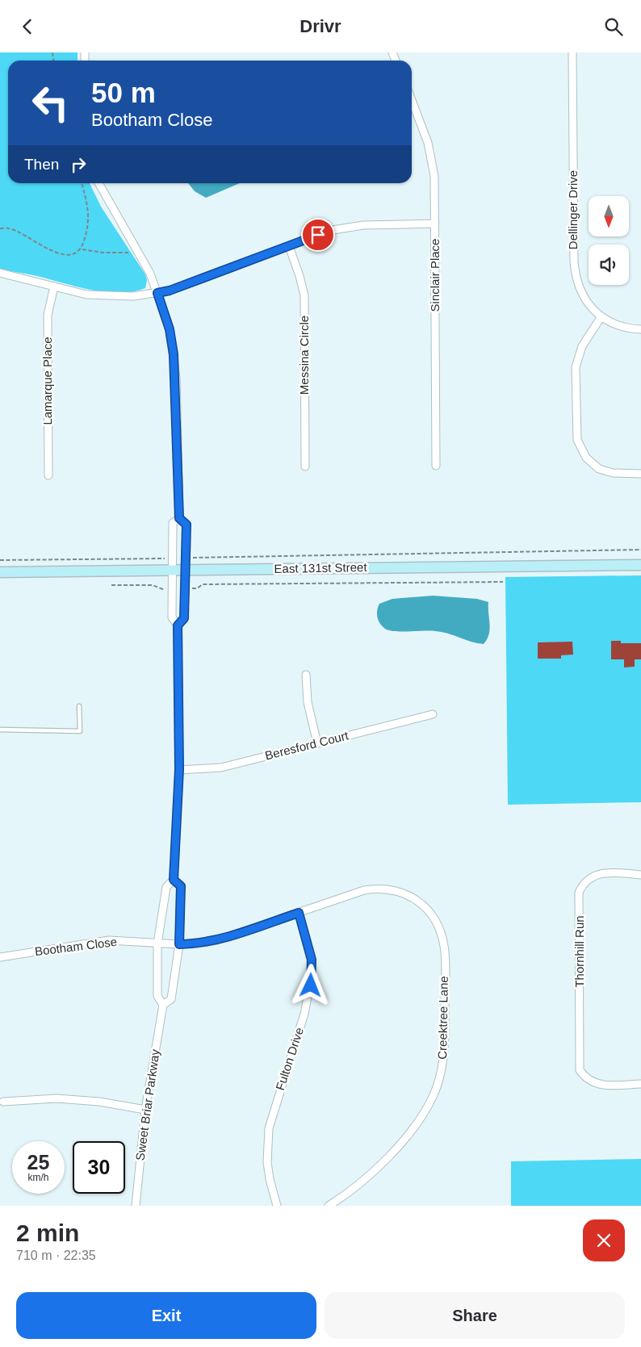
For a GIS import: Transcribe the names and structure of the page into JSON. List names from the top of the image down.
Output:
{
  "streets": {
    "street": [
      "Dellinger Drive",
      "Sinclair Place",
      "Messina Circle",
      "Lamarque Place",
      "East 131st Street",
      "Beresford Court",
      "Bootham Close",
      "Thornhill Run",
      "Creektree Lane",
      "Fulton Drive",
      "Sweet Briar Parkway"
    ]
  },
  "crossings": [
    ["East 131st Street", "Sweet Briar Parkway"],
    ["Beresford Court", "Sweet Briar Parkway"],
    ["Bootham Close", "Creektree Lane"],
    ["Bootham Close", "Fulton Drive"],
    ["Bootham Close", "Sweet Briar Parkway"]
  ],
  "north": "bottom",
  "page": {
    "header": "Drivr",
    "turn": ["50 m", "Bootham Close"],
    "then": "Then",
    "speed": "25 km/h",
    "limit": "30",
    "heading": ["2 min", "710 m · 22:35"],
    "buttons": ["Exit", "Share"]
  }
}
